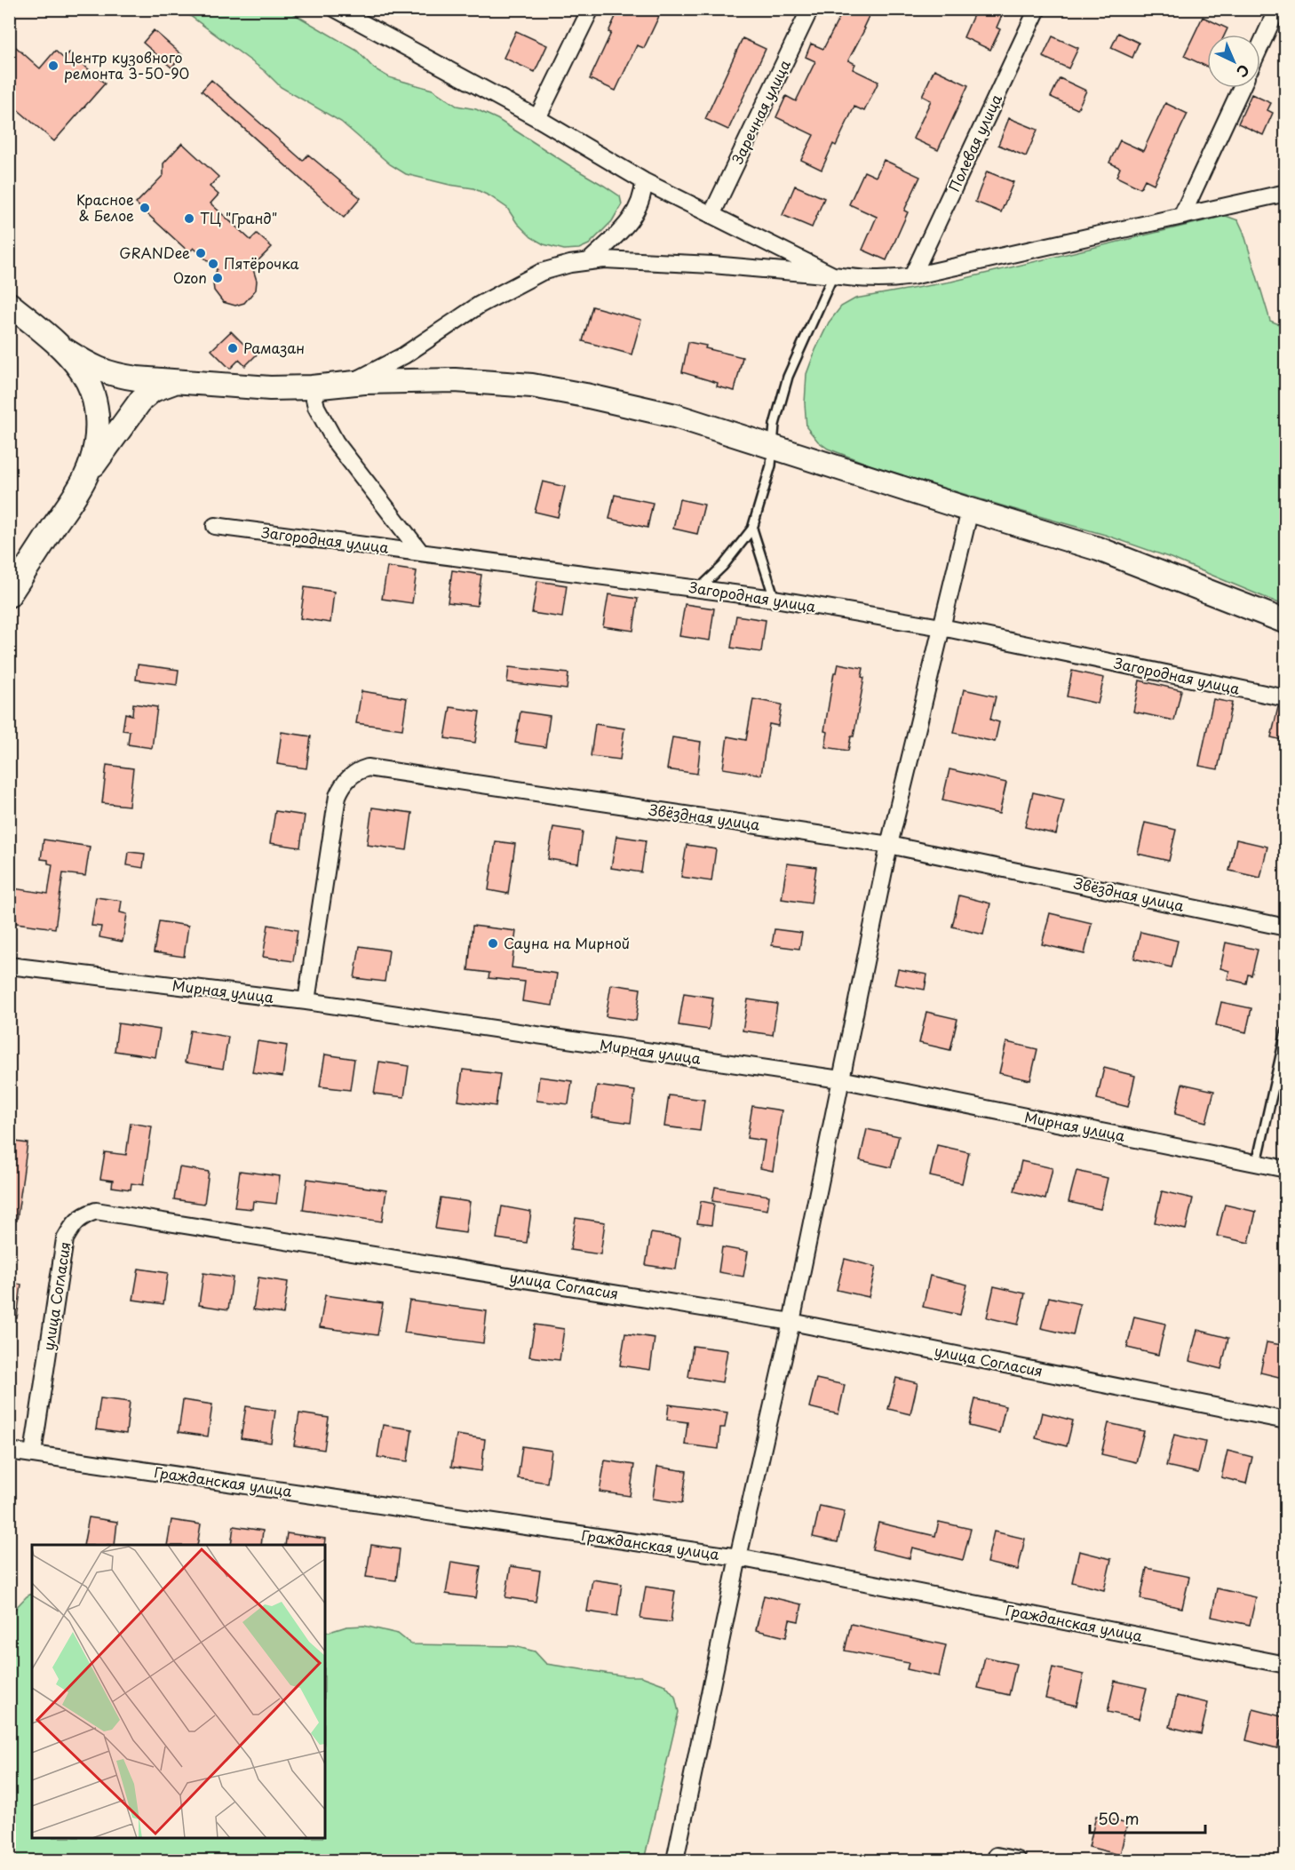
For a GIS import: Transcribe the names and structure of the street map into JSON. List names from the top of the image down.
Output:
{
  "streets": {
    "street": [
      "Заречная улица",
      "Полевая улица",
      "Загородная улица",
      "Звёздная улица",
      "Мирная улица",
      "улица Согласия",
      "Гражданская улица"
    ]
  },
  "crossings": [
    ["Звёздная улица", "Мирная улица"],
    ["улица Согласия", "Гражданская улица"]
  ],
  "places": [
    "Центр кузовного ремонта 3-50-90",
    "Красное & Белое",
    "ТЦ \"Гранд\"",
    "GRANDee",
    "Пятёрочка",
    "Ozon",
    "Рамазан",
    "Сауна на Мирной"
  ],
  "scale_bar": "50 m",
  "north": "bottom right"
}
